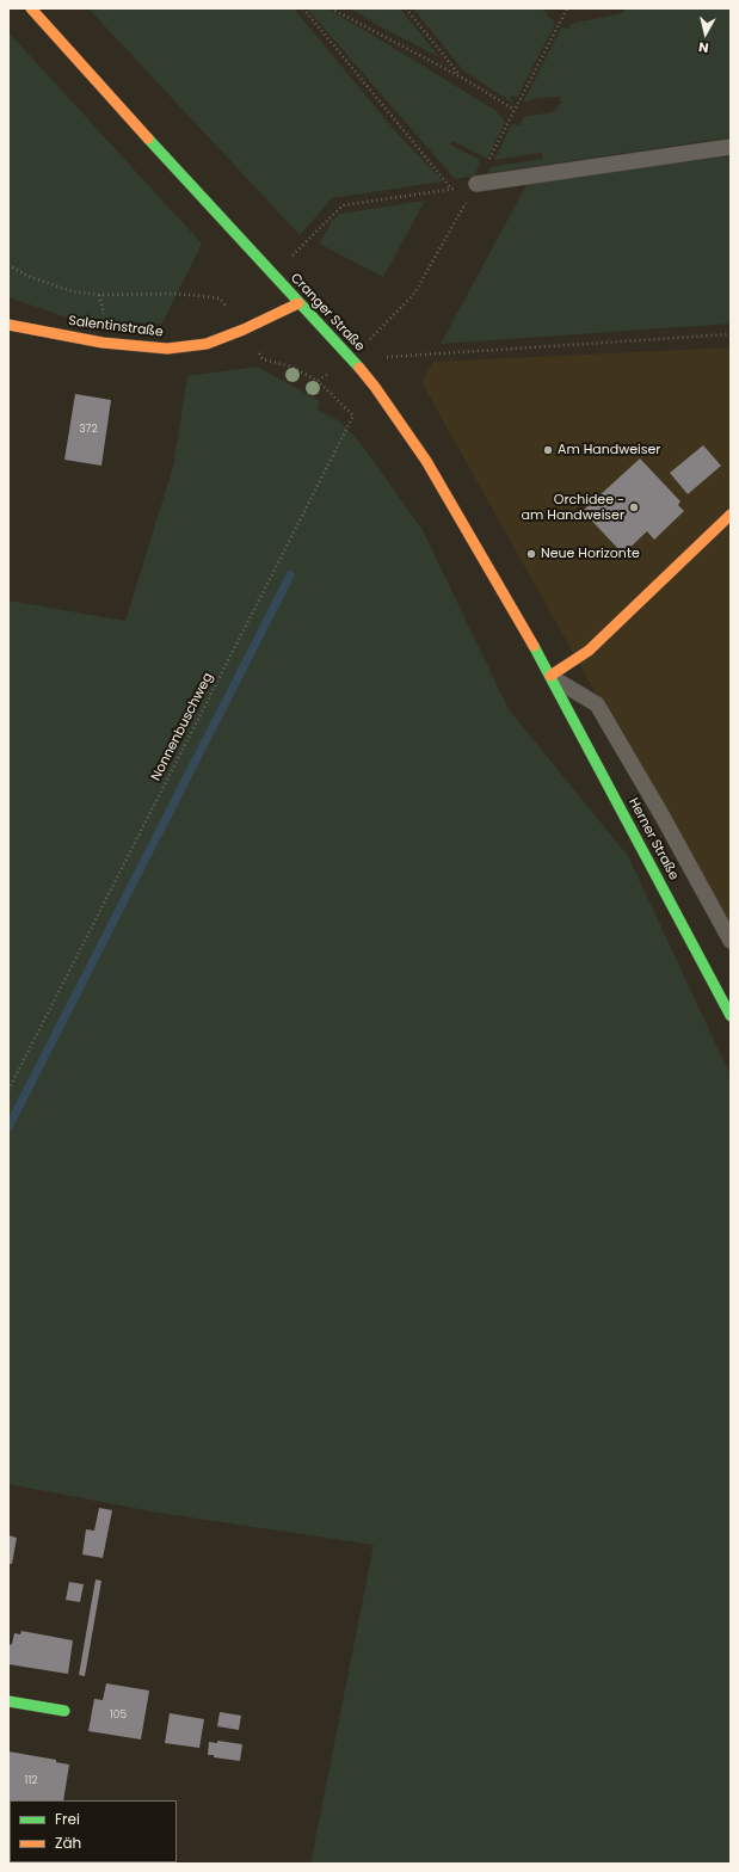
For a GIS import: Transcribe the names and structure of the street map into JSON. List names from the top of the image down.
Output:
{
  "streets": {
    "main road": ["Cranger Straße", "Salentinstraße", "Herner Straße"],
    "path": ["Nonnenbuschweg"]
  },
  "crossings": [
    ["Cranger Straße", "Salentinstraße"],
    ["Cranger Straße", "Herner Straße"]
  ],
  "places": ["Am Handweiser", "Orchidee - am Handweiser", "Neue Horizonte"],
  "house_numbers": ["372", "105", "112"],
  "legend": ["Frei", "Zäh"],
  "north": "bottom"
}
